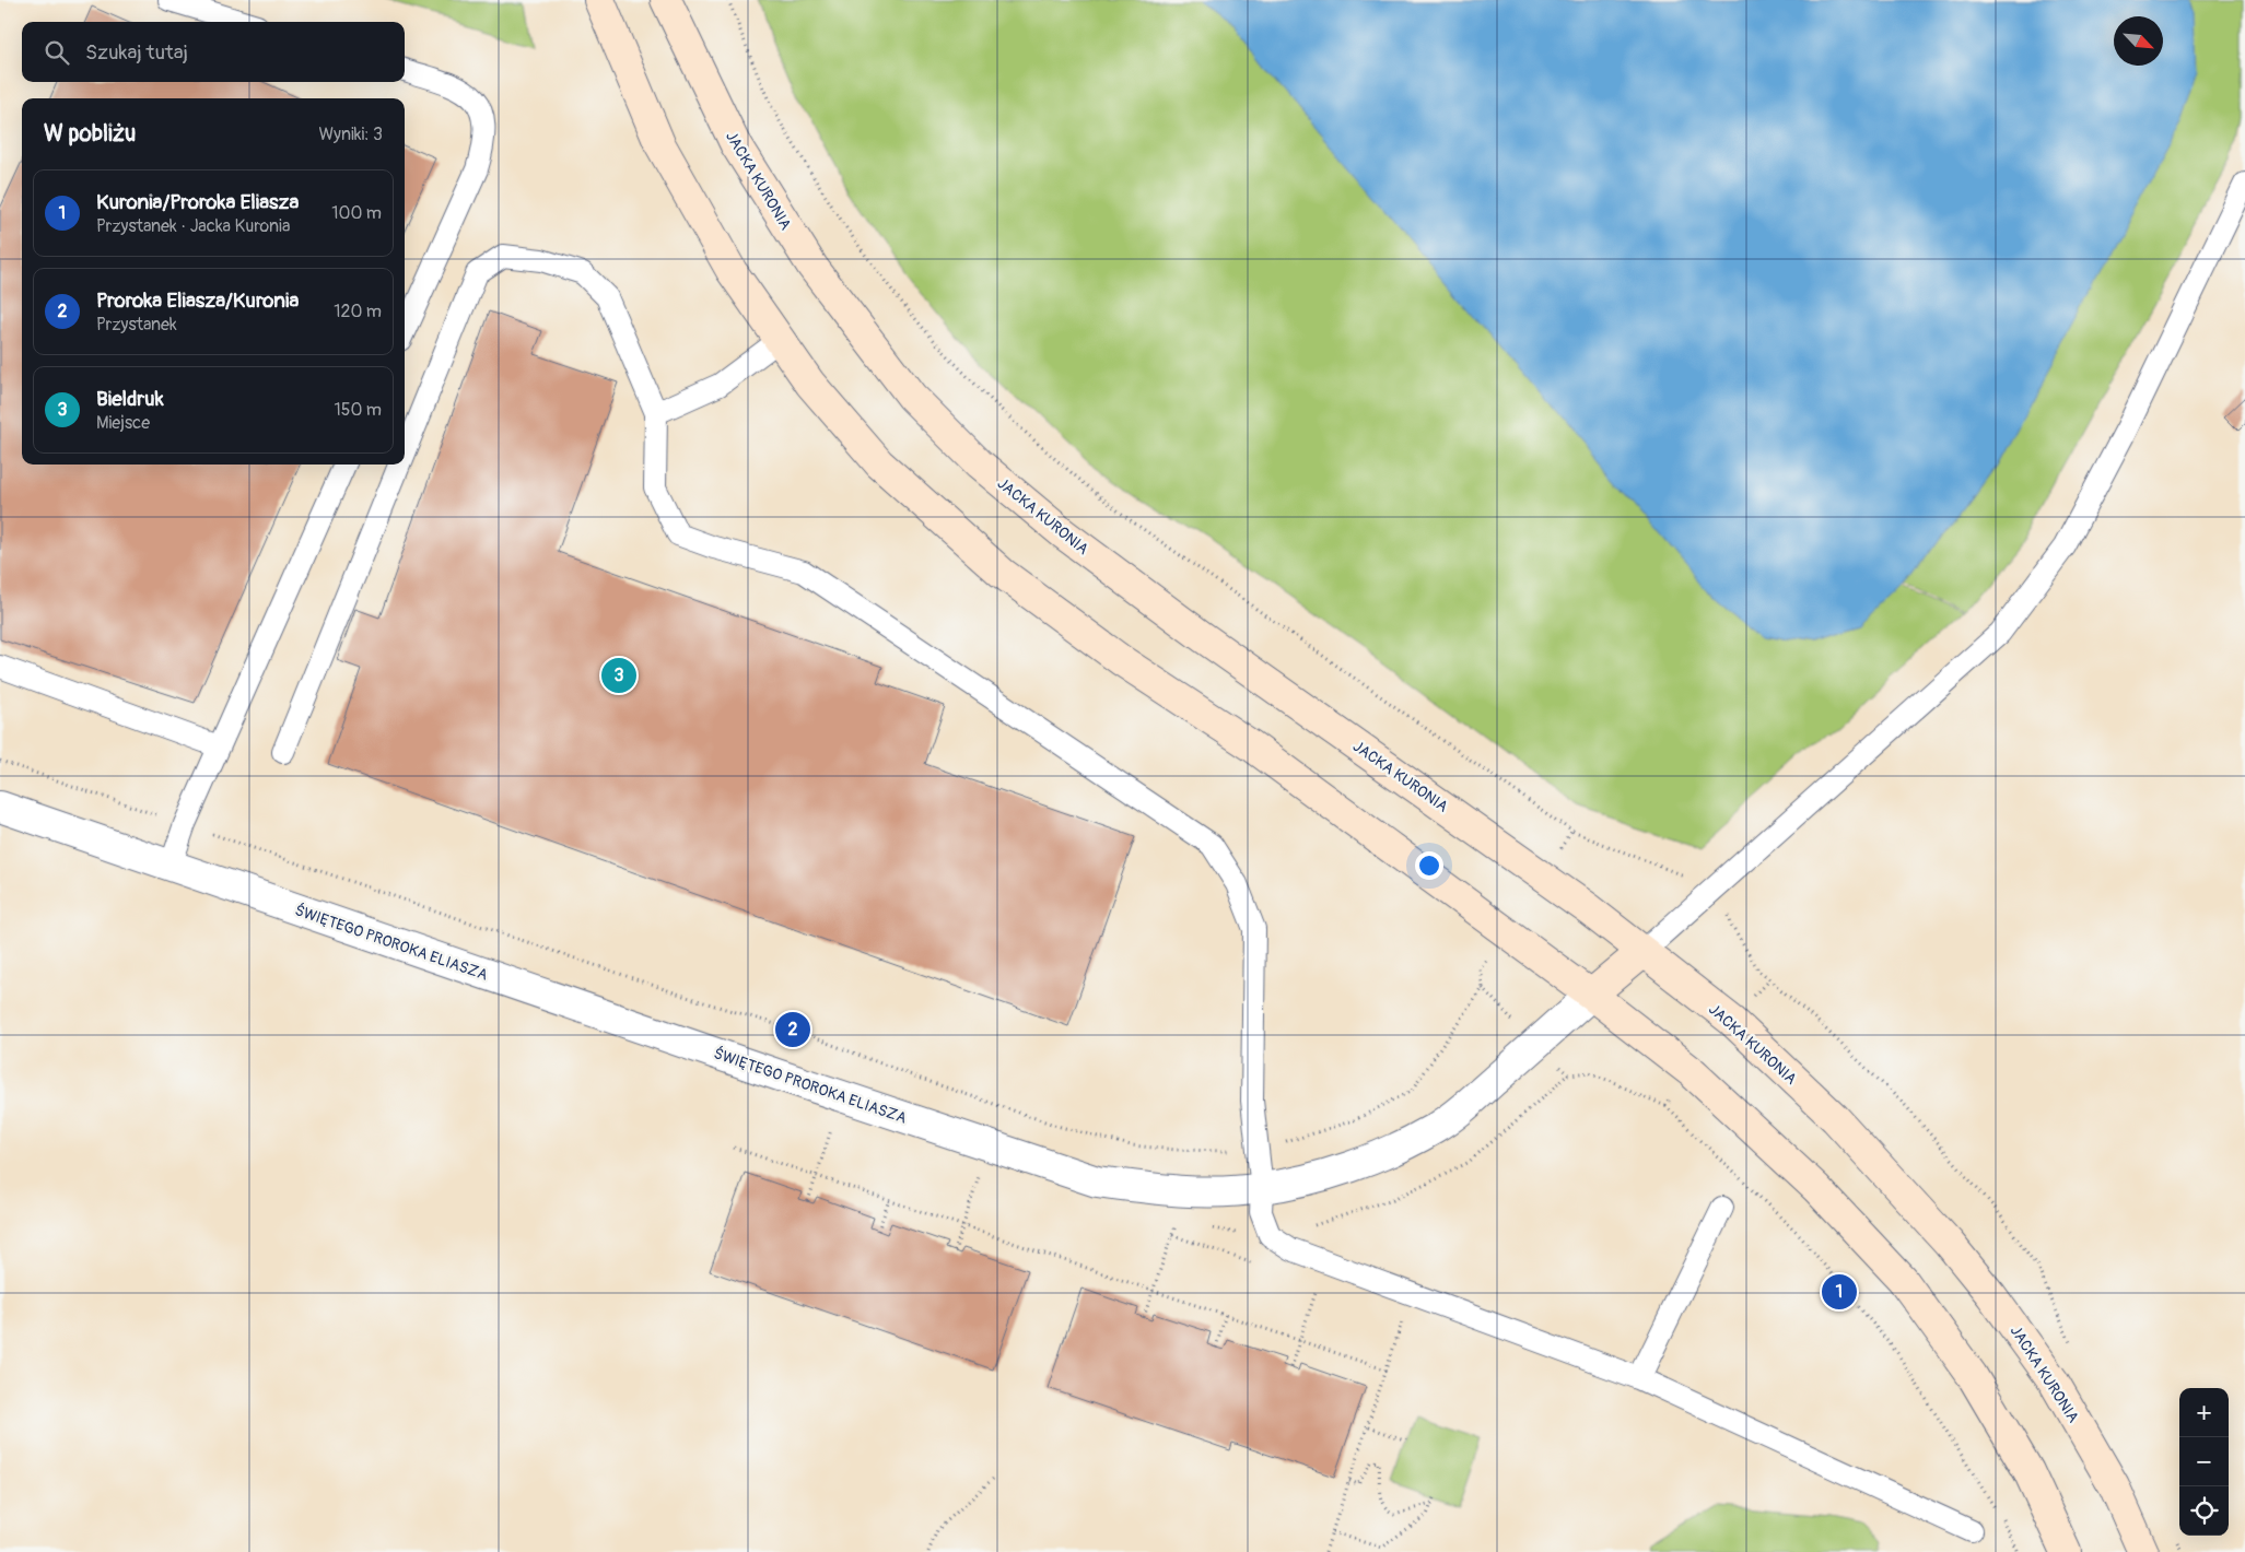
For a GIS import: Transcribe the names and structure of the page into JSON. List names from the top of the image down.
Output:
{
  "streets": {
    "main road": ["JACKA KURONIA"],
    "street": ["ŚWIĘTEGO PROROKA ELIASZA"]
  },
  "north": "bottom right",
  "page": {
    "search": "Szukaj tutaj",
    "heading": ["W pobliżu", "Wyniki: 3"],
    "list": [
      {
        "mark": "1",
        "name": "Kuronia/Proroka Eliasza",
        "note": "Przystanek · Jacka Kuronia",
        "value": "100 m"
      },
      {
        "mark": "2",
        "name": "Proroka Eliasza/Kuronia",
        "note": "Przystanek",
        "value": "120 m"
      },
      {
        "mark": "3",
        "name": "Bieldruk",
        "note": "Miejsce",
        "value": "150 m"
      }
    ],
    "pins": ["3", "2", "1"],
    "map_buttons": ["+", "−"]
  }
}
